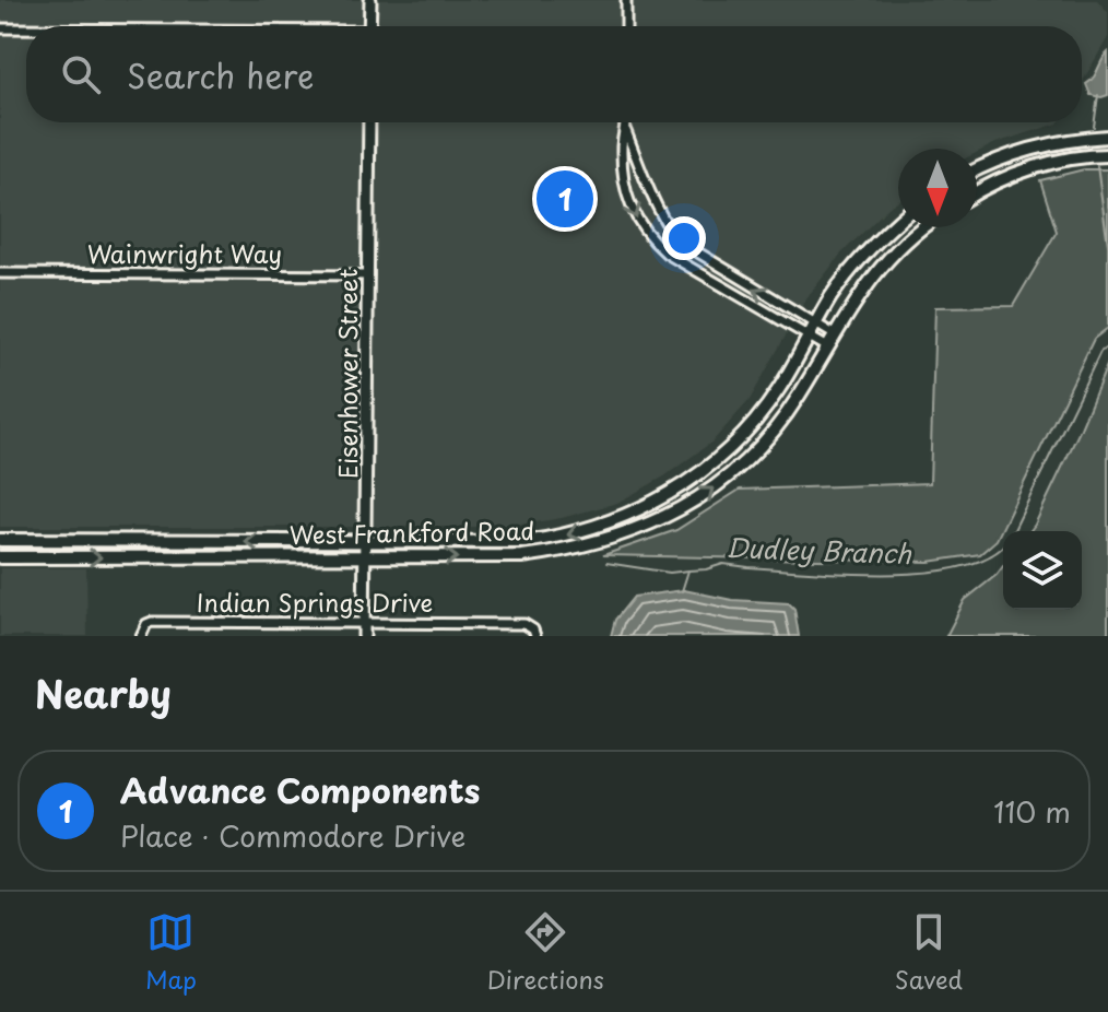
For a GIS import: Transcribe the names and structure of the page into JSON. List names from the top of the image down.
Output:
{
  "streets": {
    "main road": ["West Frankford Road"],
    "street": ["Wainwright Way", "Eisenhower Street", "Indian Springs Drive"]
  },
  "crossings": [
    ["Wainwright Way", "Eisenhower Street"],
    ["Eisenhower Street", "West Frankford Road"],
    ["Eisenhower Street", "Indian Springs Drive"]
  ],
  "water": ["Dudley Branch"],
  "north": "bottom",
  "page": {
    "search": "Search here",
    "pins": "1",
    "heading": "Nearby",
    "list": [
      {
        "mark": "1",
        "name": "Advance Components",
        "note": "Place · Commodore Drive",
        "value": "110 m"
      }
    ],
    "nav": ["Map", "Directions", "Saved"]
  }
}
